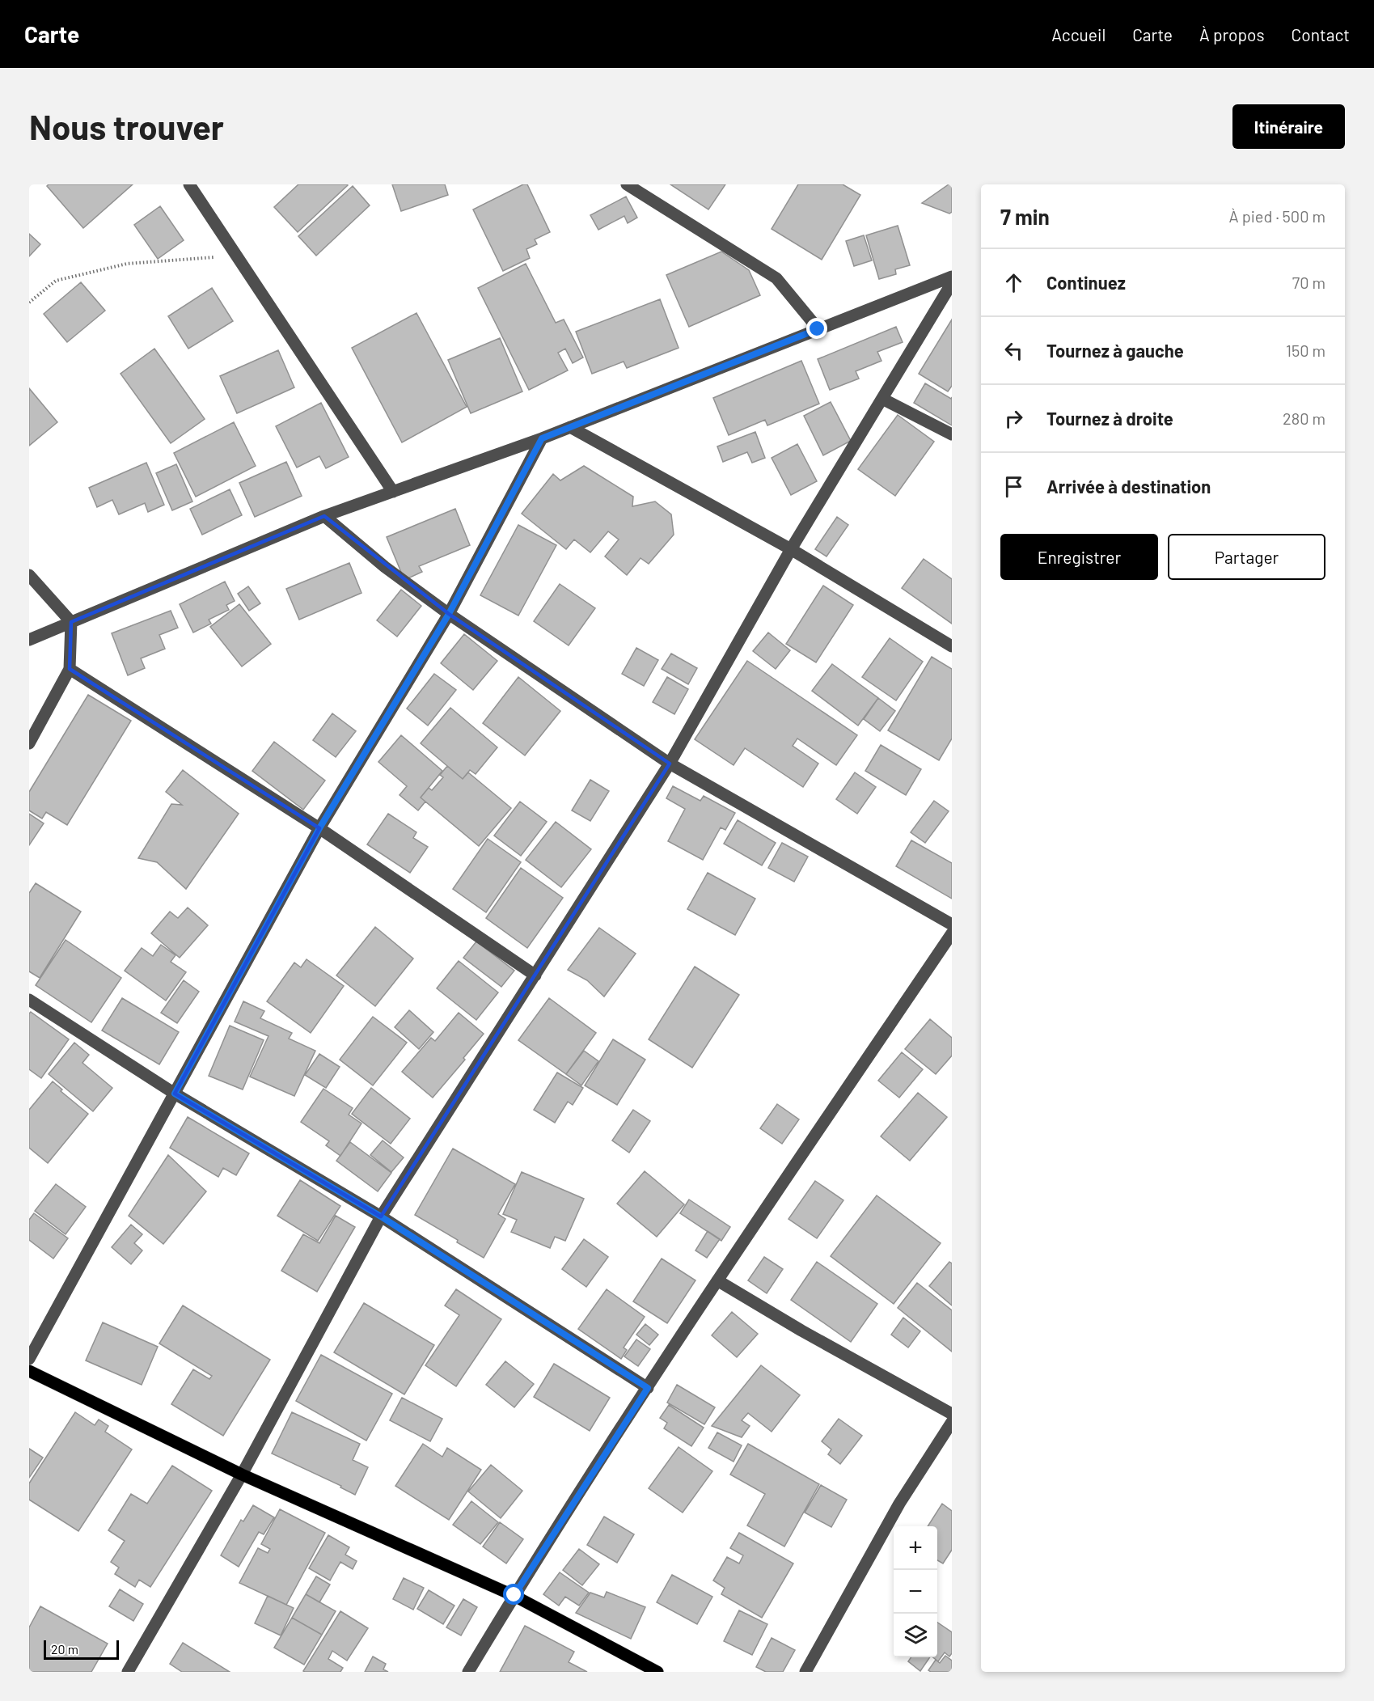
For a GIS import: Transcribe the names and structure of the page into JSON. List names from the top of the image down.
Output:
{
  "scale_bar": "20 m",
  "page": {
    "header": "Carte",
    "nav": [
      "Accueil",
      "Carte",
      "À propos",
      "Contact"
    ],
    "buttons": [
      "Itinéraire",
      ["Enregistrer", "Partager"]
    ],
    "title": "Nous trouver",
    "heading": ["7 min", "À pied · 500 m"],
    "list": [
      ["Continuez", "70 m"],
      ["Tournez à gauche", "150 m"],
      ["Tournez à droite", "280 m"],
      "Arrivée à destination"
    ],
    "map_buttons": ["+", "−"],
    "scale": "20 m"
  }
}
